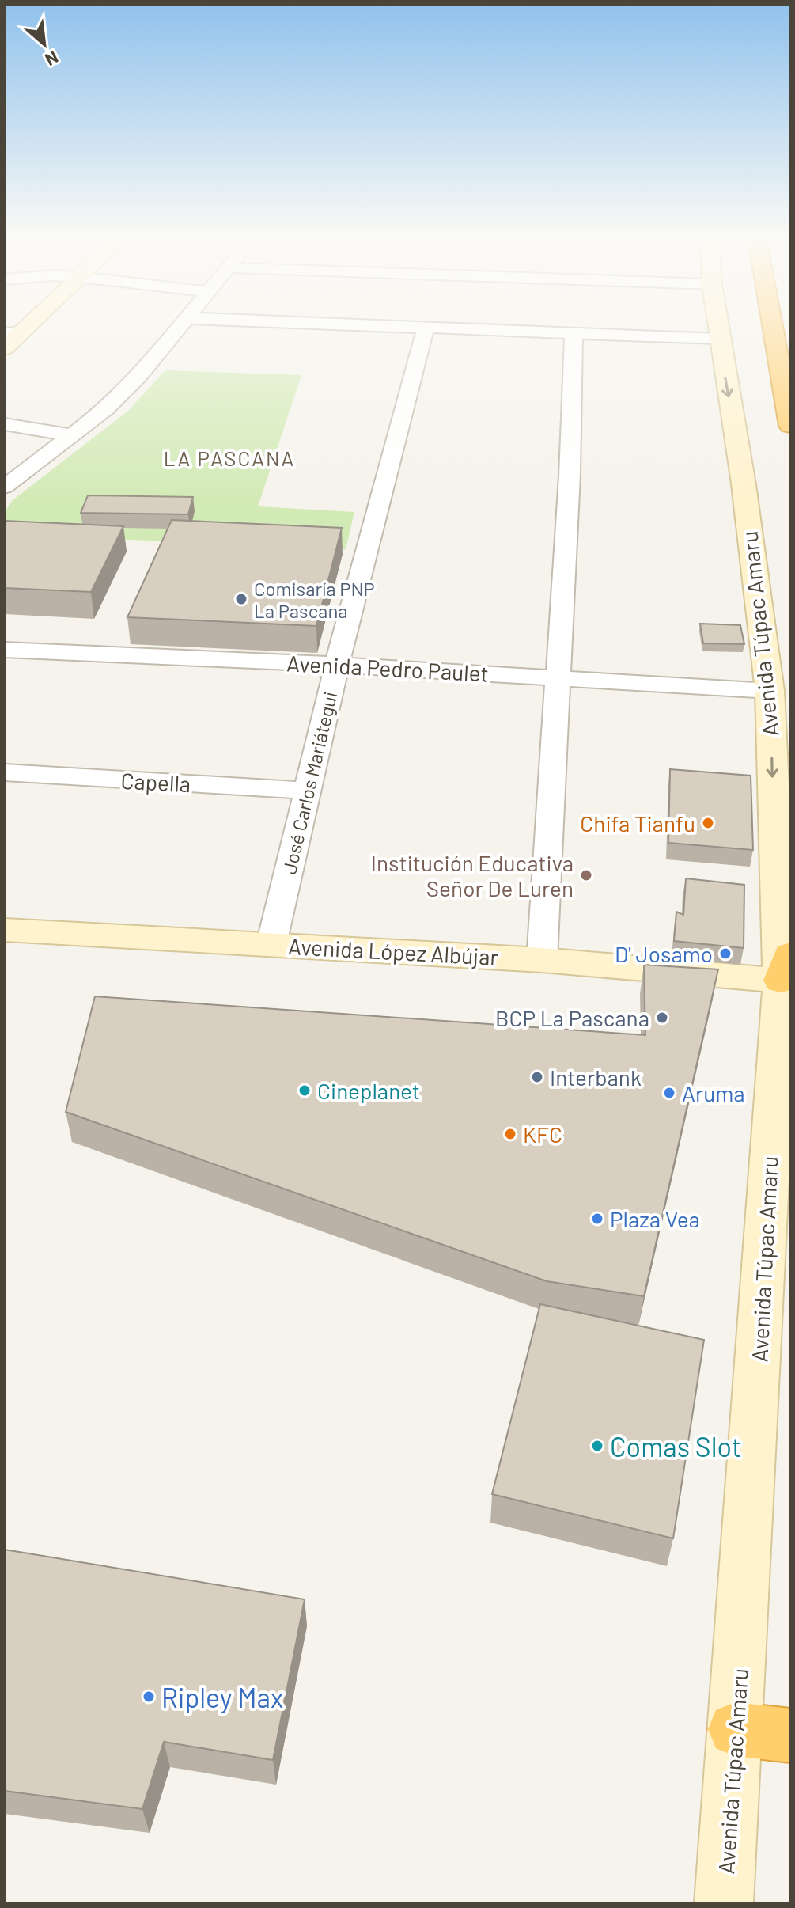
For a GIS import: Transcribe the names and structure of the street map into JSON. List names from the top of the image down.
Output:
{
  "streets": {
    "street": [
      "Avenida Túpac Amaru",
      "Avenida Pedro Paulet",
      "Capella",
      "José Carlos Mariátegui",
      "Avenida López Albújar"
    ]
  },
  "crossings": [
    ["Avenida Túpac Amaru", "Avenida Pedro Paulet"],
    ["Avenida Túpac Amaru", "Avenida López Albújar"],
    ["Avenida Pedro Paulet", "José Carlos Mariátegui"],
    ["Capella", "José Carlos Mariátegui"],
    ["José Carlos Mariátegui", "Avenida López Albújar"]
  ],
  "districts": ["LA PASCANA"],
  "places": [
    "Comisaría PNP La Pascana",
    "Chifa Tianfu",
    "Institución Educativa Señor De Luren",
    "D' Josamo",
    "BCP La Pascana",
    "Interbank",
    "Cineplanet",
    "Aruma",
    "KFC",
    "Plaza Vea",
    "Comas Slot",
    "Ripley Max"
  ],
  "north": "bottom right"
}
